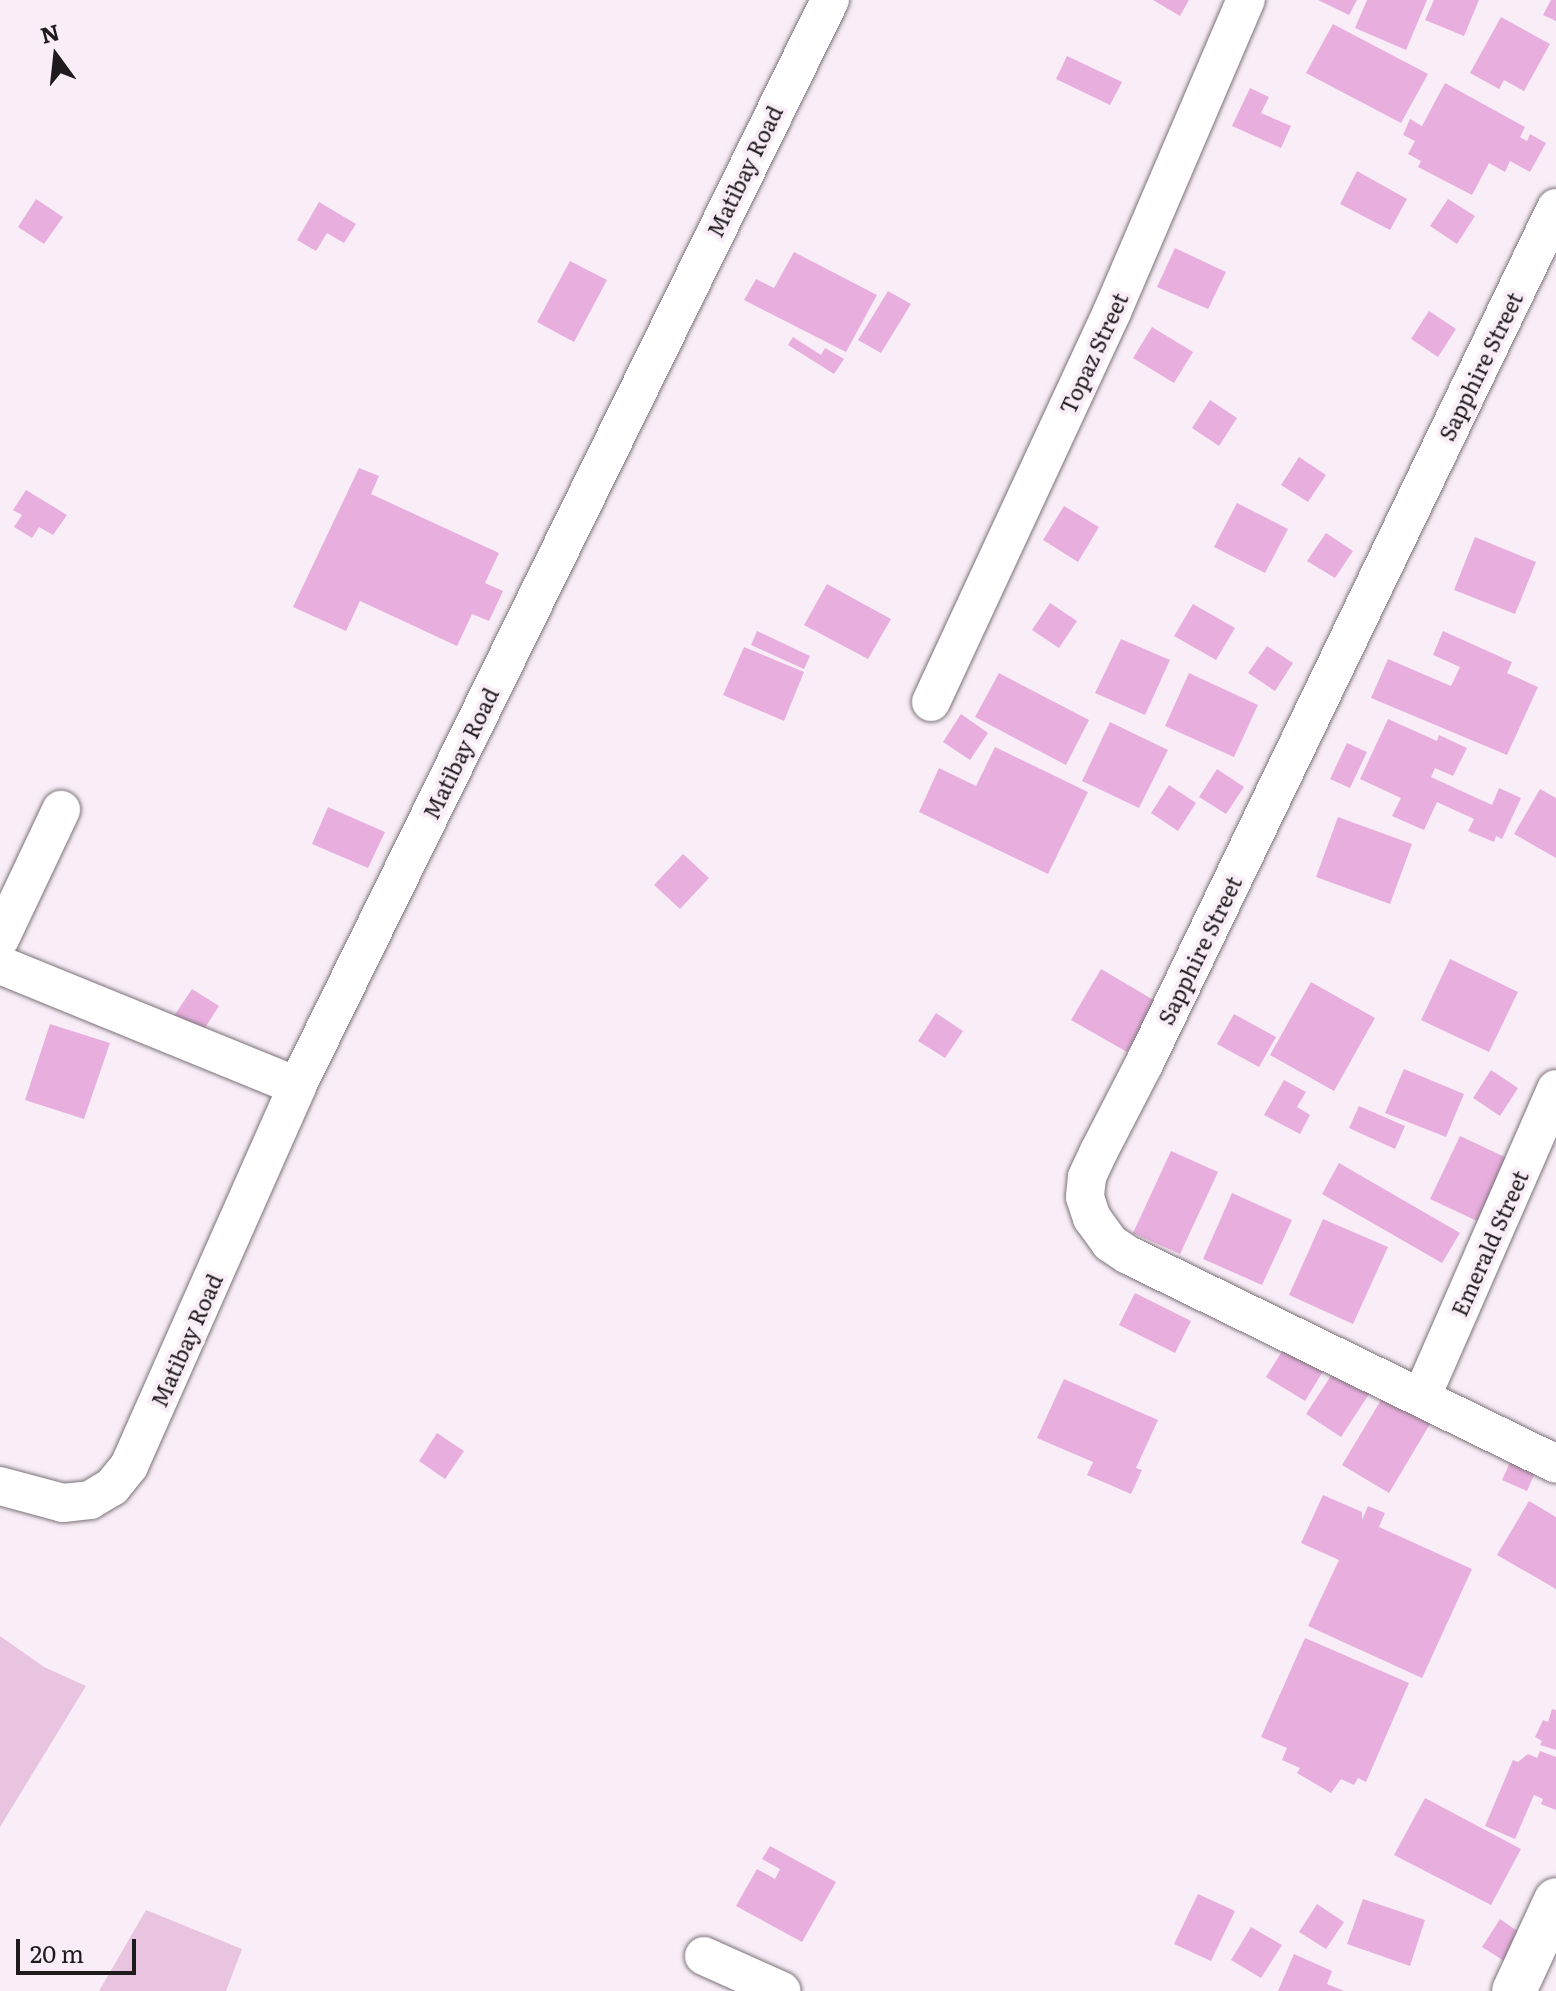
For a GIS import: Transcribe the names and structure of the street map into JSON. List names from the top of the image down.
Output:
{
  "streets": {
    "street": [
      "Matibay Road",
      "Topaz Street",
      "Sapphire Street",
      "Emerald Street"
    ]
  },
  "crossings": [
    ["Sapphire Street", "Emerald Street"]
  ],
  "scale_bar": "20 m",
  "north": "top"
}
